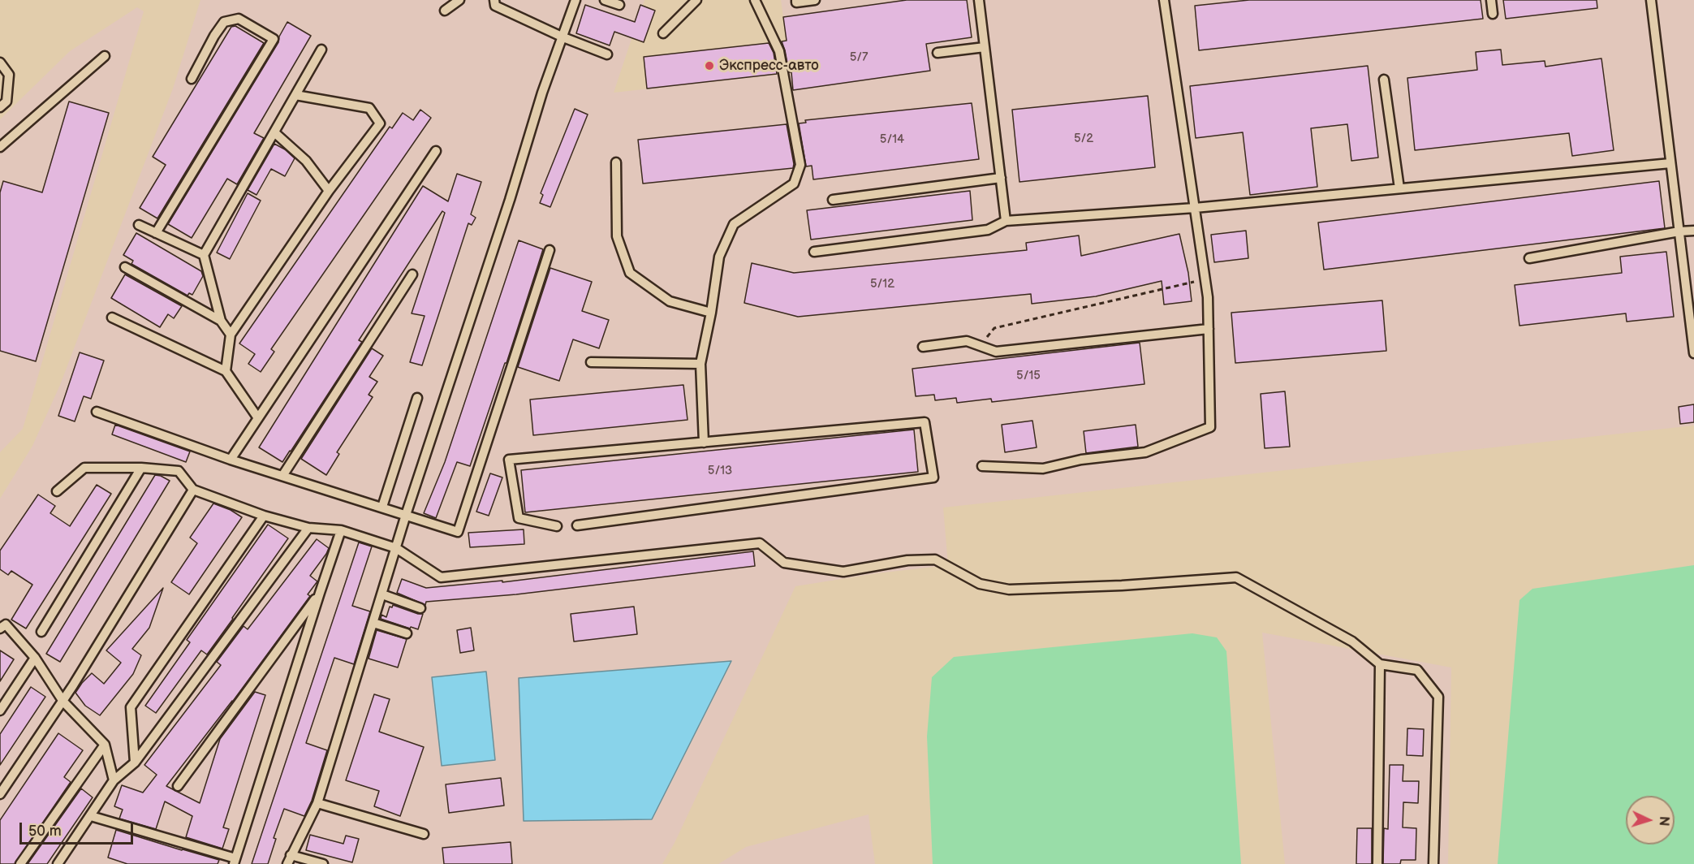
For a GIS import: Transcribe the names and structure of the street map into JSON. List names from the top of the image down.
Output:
{
  "places": ["Экспресс-авто"],
  "house_numbers": [
    "5/7",
    "5/2",
    "5/14",
    "5/12",
    "5/15",
    "5/13"
  ],
  "scale_bar": "50 m",
  "north": "right"
}
